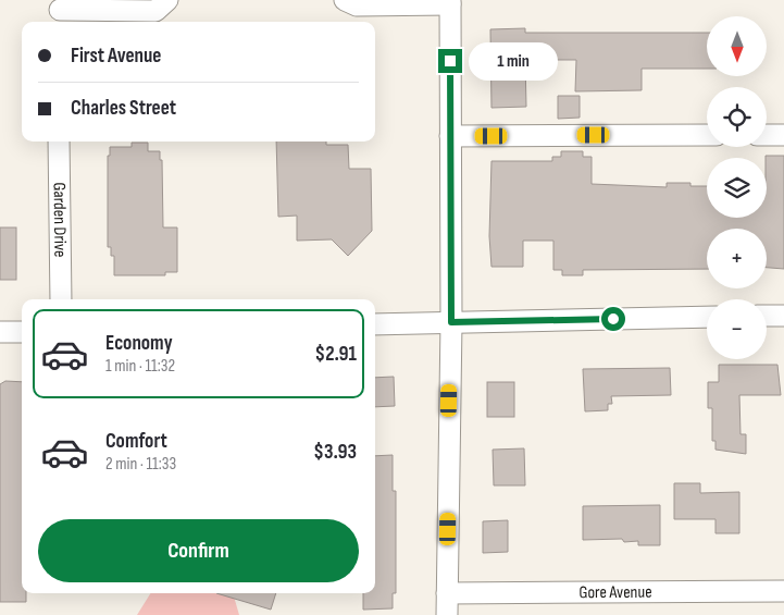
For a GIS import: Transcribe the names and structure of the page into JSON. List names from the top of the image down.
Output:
{
  "streets": {
    "street": ["Garden Drive", "Gore Avenue"]
  },
  "north": "bottom",
  "page": {
    "map_buttons": ["+", "−"],
    "banner": ["First Avenue", "Charles Street"],
    "bubble": "1 min",
    "list": [
      {
        "name": "Economy",
        "note": "1 min · 11:32",
        "value": "$2.91"
      },
      {
        "name": "Comfort",
        "note": "2 min · 11:33",
        "value": "$3.93"
      }
    ],
    "buttons": "Confirm"
  }
}
